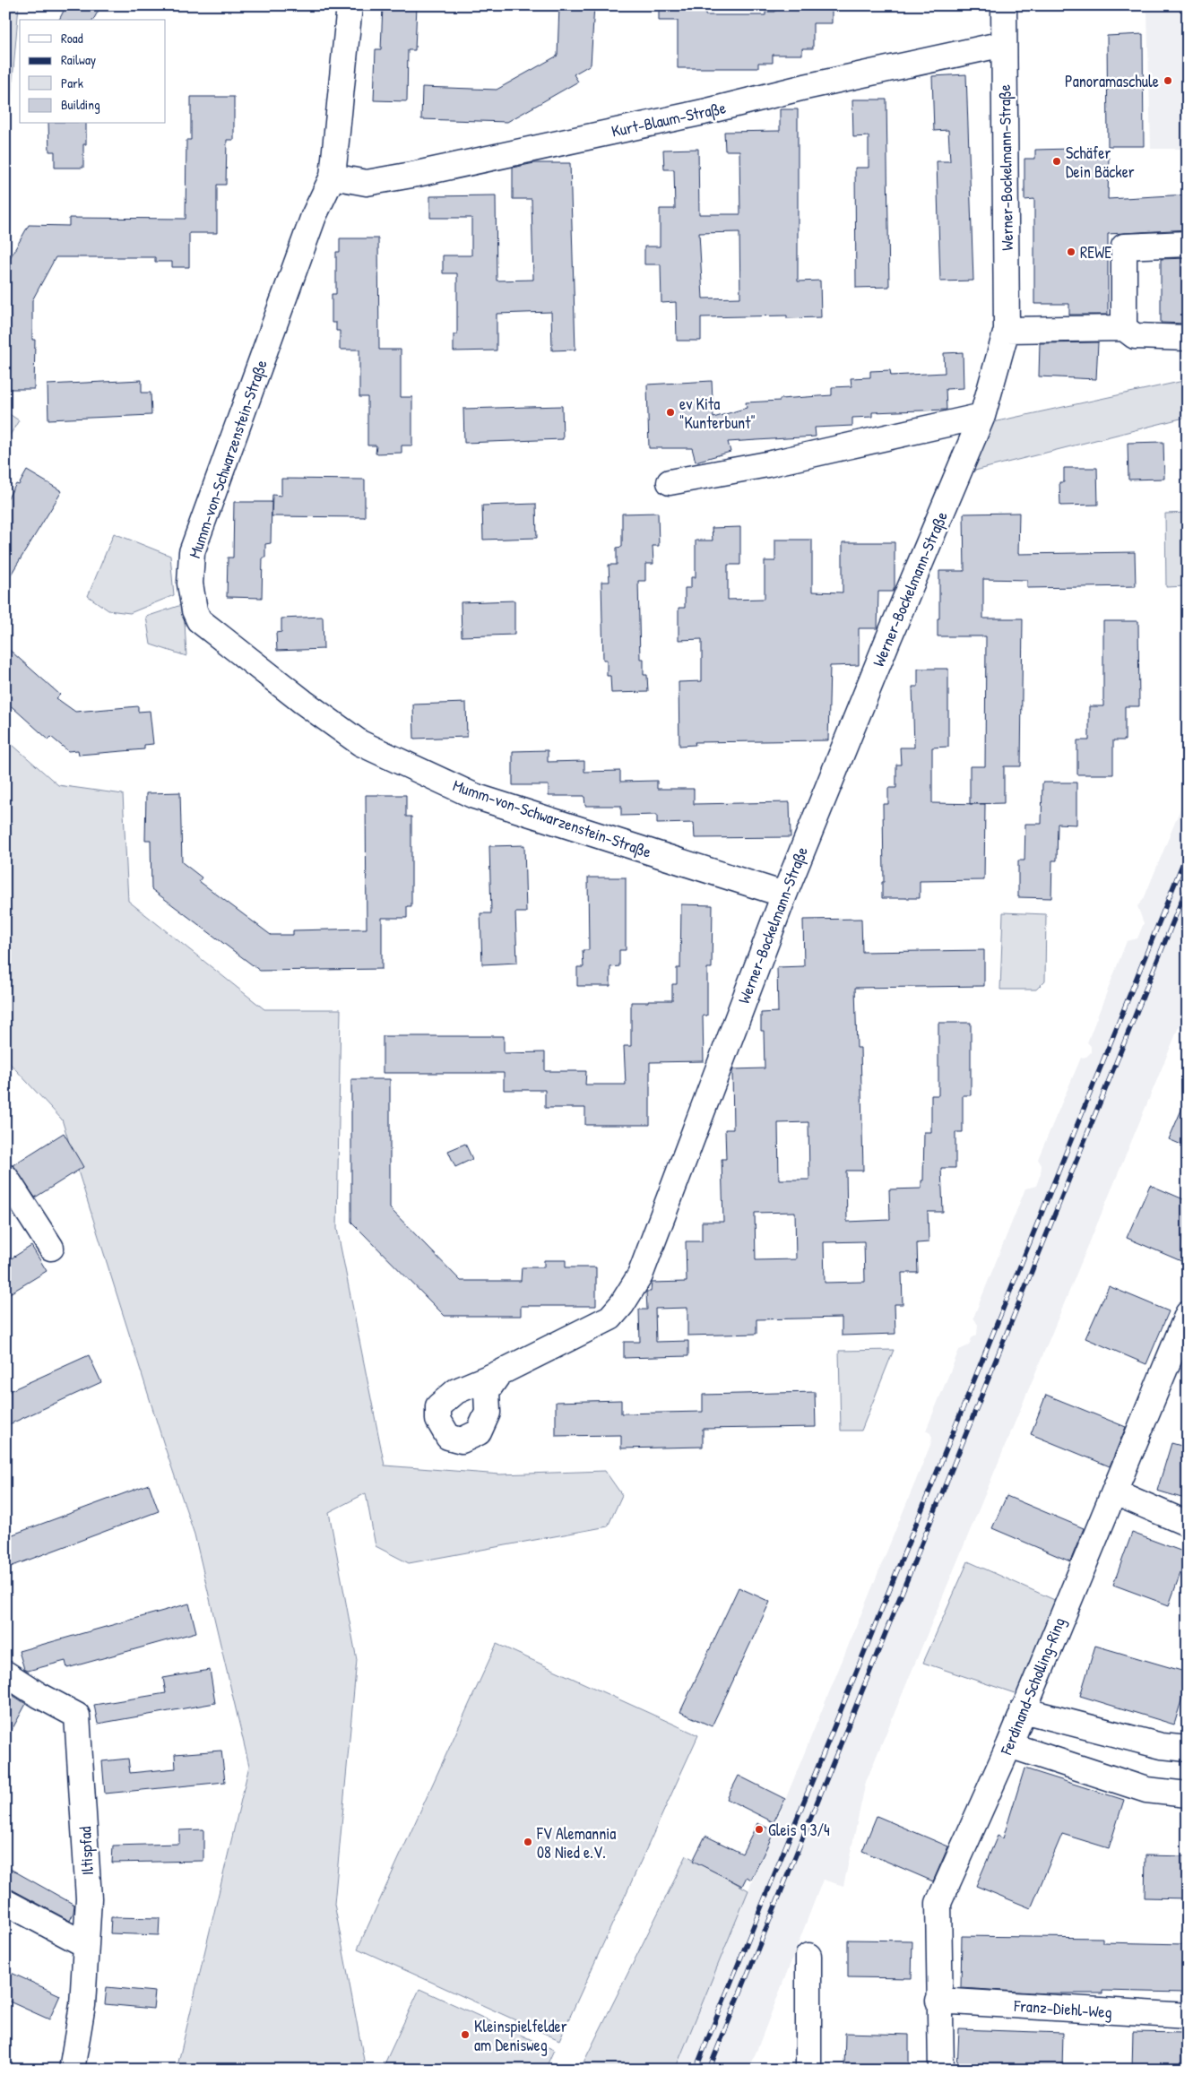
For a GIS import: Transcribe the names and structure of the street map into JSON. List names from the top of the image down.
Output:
{
  "streets": {
    "street": [
      "Kurt-Blaum-Straße",
      "Werner-Bockelmann-Straße",
      "Mumm-von-Schwarzenstein-Straße",
      "Ferdinand-Scholling-Ring",
      "Iltispfad",
      "Franz-Diehl-Weg"
    ]
  },
  "crossings": [
    ["Kurt-Blaum-Straße", "Werner-Bockelmann-Straße"],
    ["Kurt-Blaum-Straße", "Mumm-von-Schwarzenstein-Straße"],
    ["Werner-Bockelmann-Straße", "Mumm-von-Schwarzenstein-Straße"],
    ["Ferdinand-Scholling-Ring", "Franz-Diehl-Weg"]
  ],
  "places": [
    "Panoramaschule",
    "Schäfer Dein Bäcker",
    "REWE",
    "ev Kita \"Kunterbunt\"",
    "Gleis 9 3/4",
    "FV Alemannia 08 Nied e.V.",
    "Kleinspielfelder am Denisweg"
  ],
  "legend": [
    "Road",
    "Railway",
    "Park",
    "Building"
  ]
}
